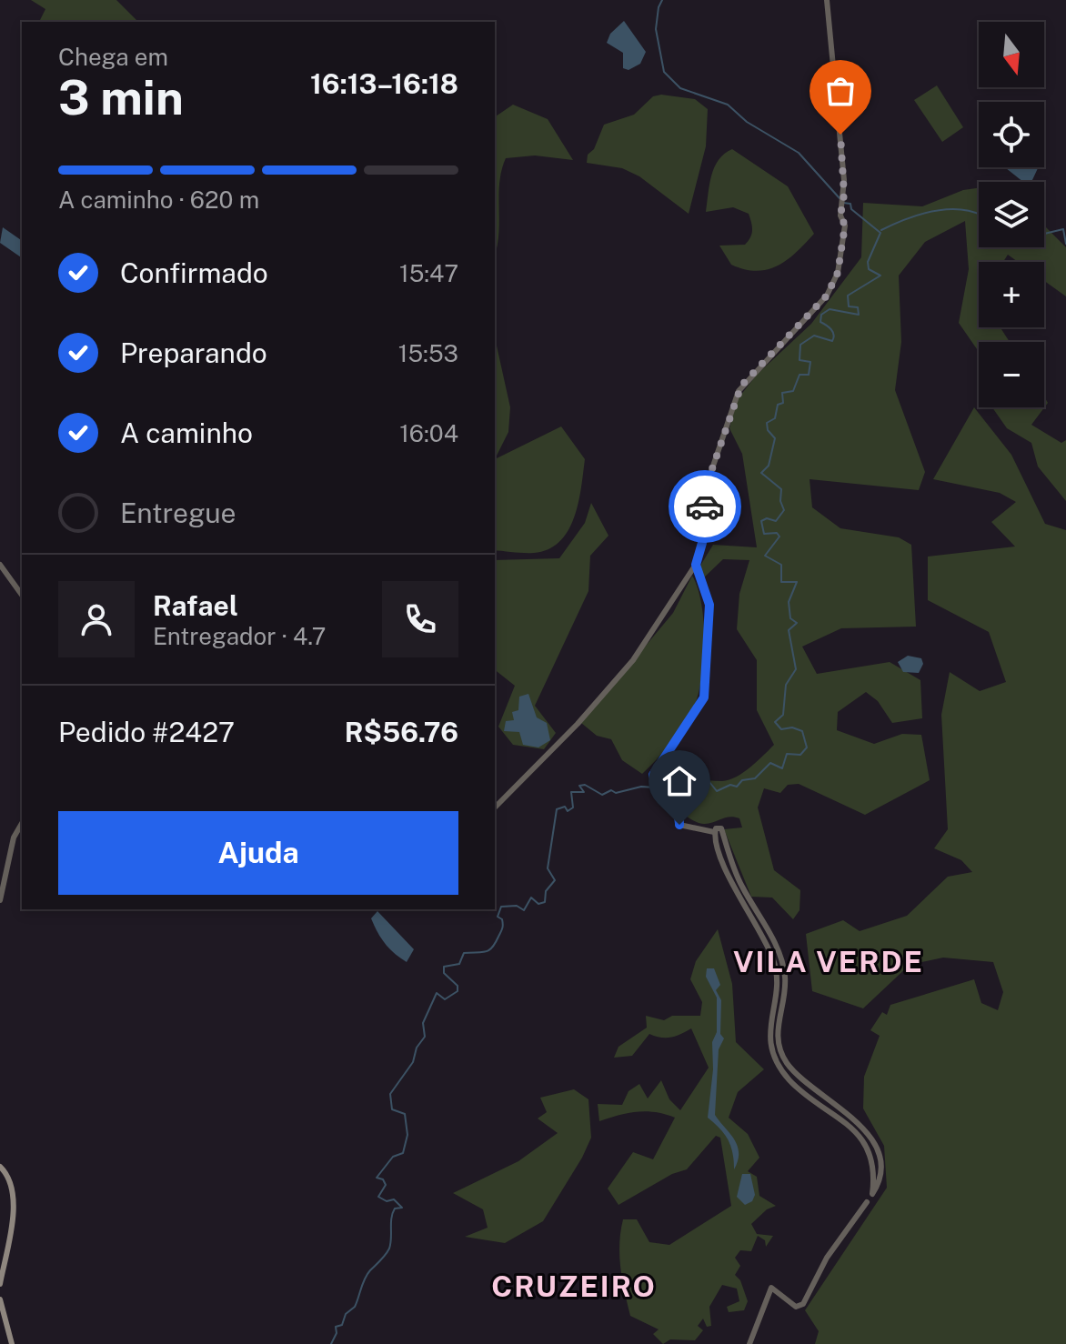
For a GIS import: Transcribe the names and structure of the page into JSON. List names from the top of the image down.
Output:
{
  "districts": ["VILA VERDE", "CRUZEIRO"],
  "north": "bottom",
  "page": {
    "map_buttons": ["+", "−"],
    "heading": ["3 min", "Chega em", "16:13–16:18"],
    "panel": [
      "Rafael",
      "Entregador · 4.7",
      "Pedido #2427",
      "R$56.76"
    ],
    "bar": "A caminho · 620 m",
    "list": [
      ["Confirmado", "15:47"],
      ["Preparando", "15:53"],
      ["A caminho", "16:04"],
      "Entregue"
    ],
    "buttons": "Ajuda"
  }
}
